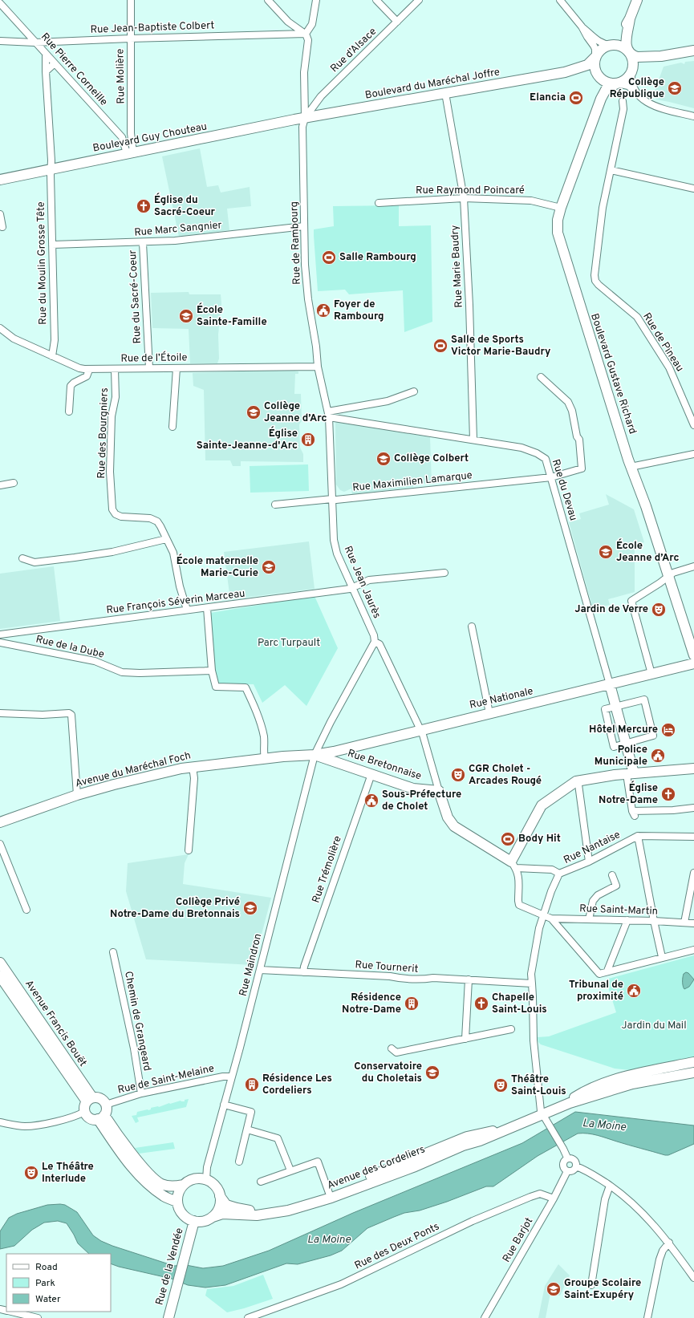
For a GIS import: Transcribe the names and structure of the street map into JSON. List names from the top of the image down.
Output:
{
  "streets": {
    "main road": [
      "Boulevard du Maréchal Joffre",
      "Boulevard Guy Chouteau",
      "Boulevard Gustave Richard",
      "Rue Nationale",
      "Rue Bretonnaise",
      "Avenue du Maréchal Foch",
      "Avenue Francis Bouët",
      "Avenue des Cordeliers",
      "Rue de la Vendée"
    ],
    "street": [
      "Rue Jean-Baptiste Colbert",
      "Rue d’Alsace",
      "Rue Pierre Corneille",
      "Rue Molière",
      "Rue Raymond Poincaré",
      "Rue Marc Sangnier",
      "Rue de Rambourg",
      "Rue du Moulin Grosse Tête",
      "Rue Marie Baudry",
      "Rue du Sacré-Coeur",
      "Rue de Pineau",
      "Rue de l’Étoile",
      "Rue des Bourgniers",
      "Rue Maximilien Lamarque",
      "Rue du Devau",
      "Rue Jean Jaurès",
      "Rue François Séverin Marceau",
      "Rue de la Dube",
      "Rue Nantaise",
      "Rue Trémolière",
      "Rue Saint-Martin",
      "Rue Maindron",
      "Rue Tournerit",
      "Chemin de Grangeard",
      "Rue de Saint-Melaine",
      "Rue Barjot",
      "Rue des Deux Ponts"
    ]
  },
  "crossings": [
    ["Rue Jean-Baptiste Colbert", "Rue Pierre Corneille"],
    ["Rue Jean-Baptiste Colbert", "Rue Molière"],
    ["Rue Jean-Baptiste Colbert", "Rue de Rambourg"],
    ["Rue d’Alsace", "Boulevard du Maréchal Joffre"],
    ["Rue d’Alsace", "Boulevard Guy Chouteau"],
    ["Rue d’Alsace", "Rue de Rambourg"],
    ["Rue Pierre Corneille", "Rue Molière"],
    ["Rue Pierre Corneille", "Boulevard Guy Chouteau"],
    ["Rue Pierre Corneille", "Rue du Moulin Grosse Tête"],
    ["Rue Molière", "Boulevard Guy Chouteau"],
    ["Boulevard du Maréchal Joffre", "Boulevard Guy Chouteau"],
    ["Boulevard du Maréchal Joffre", "Rue de Rambourg"],
    ["Boulevard du Maréchal Joffre", "Rue Marie Baudry"],
    ["Boulevard du Maréchal Joffre", "Boulevard Gustave Richard"],
    ["Boulevard Guy Chouteau", "Rue de Rambourg"],
    ["Boulevard Guy Chouteau", "Rue du Moulin Grosse Tête"],
    ["Rue Raymond Poincaré", "Rue Marie Baudry"],
    ["Rue Raymond Poincaré", "Boulevard Gustave Richard"],
    ["Rue Marc Sangnier", "Rue de Rambourg"],
    ["Rue Marc Sangnier", "Rue du Moulin Grosse Tête"],
    ["Rue Marc Sangnier", "Rue du Sacré-Coeur"],
    ["Rue de Rambourg", "Rue de l’Étoile"],
    ["Rue de Rambourg", "Rue Jean Jaurès"],
    ["Rue du Moulin Grosse Tête", "Rue de l’Étoile"],
    ["Rue Marie Baudry", "Rue du Devau"],
    ["Rue du Sacré-Coeur", "Rue de l’Étoile"],
    ["Rue de l’Étoile", "Rue des Bourgniers"],
    ["Rue de l’Étoile", "Rue Jean Jaurès"],
    ["Rue des Bourgniers", "Rue François Séverin Marceau"],
    ["Rue Maximilien Lamarque", "Rue du Devau"],
    ["Rue Maximilien Lamarque", "Rue Jean Jaurès"],
    ["Rue du Devau", "Rue Jean Jaurès"],
    ["Rue du Devau", "Rue Nationale"],
    ["Rue Jean Jaurès", "Rue François Séverin Marceau"],
    ["Rue Jean Jaurès", "Rue Nationale"],
    ["Rue Jean Jaurès", "Rue Bretonnaise"],
    ["Rue Jean Jaurès", "Rue Maindron"],
    ["Rue Nationale", "Rue Bretonnaise"],
    ["Rue Nationale", "Avenue du Maréchal Foch"],
    ["Rue Nationale", "Rue Maindron"],
    ["Rue Bretonnaise", "Avenue du Maréchal Foch"],
    ["Rue Bretonnaise", "Rue Trémolière"],
    ["Rue Bretonnaise", "Rue Maindron"],
    ["Avenue du Maréchal Foch", "Rue Maindron"],
    ["Rue Nantaise", "Rue Saint-Martin"],
    ["Rue Trémolière", "Rue Tournerit"],
    ["Rue Maindron", "Rue Tournerit"],
    ["Rue Maindron", "Rue de Saint-Melaine"],
    ["Rue Maindron", "Avenue des Cordeliers"],
    ["Rue Maindron", "Rue de la Vendée"],
    ["Chemin de Grangeard", "Rue de Saint-Melaine"],
    ["Avenue Francis Bouët", "Rue de Saint-Melaine"],
    ["Avenue des Cordeliers", "Rue de la Vendée"],
    ["Rue Barjot", "Rue des Deux Ponts"]
  ],
  "water": ["La Moine"],
  "parks": ["Parc Turpault", "Jardin du Mail"],
  "places": {
    "school or university": [
      "Collège République",
      "École Sainte-Famille",
      "Collège Jeanne d’Arc",
      "Collège Colbert",
      "École Jeanne d’Arc",
      "École maternelle Marie-Curie",
      "Collège Privé Notre-Dame du Bretonnais",
      "Conservatoire du Choletais",
      "Groupe Scolaire Saint-Exupéry"
    ],
    "sports": [
      "Elancia",
      "Salle Rambourg",
      "Salle de Sports Victor Marie-Baudry",
      "Body Hit"
    ],
    "church": ["Église du Sacré-Coeur", "Église Notre-Dame", "Chapelle Saint-Louis"],
    "public building": [
      "Foyer de Rambourg",
      "Police Municipale",
      "Sous-Préfecture de Cholet",
      "Tribunal de proximité"
    ],
    "building": ["Église Sainte-Jeanne-d'Arc", "Résidence Notre-Dame", "Résidence Les Cordeliers"],
    "theatre": [
      "Jardin de Verre",
      "CGR Cholet - Arcades Rougé",
      "Théâtre Saint-Louis",
      "Le Théâtre Interlude"
    ],
    "hotel": ["Hôtel Mercure"]
  },
  "legend": ["Road", "Park", "Water"]
}
